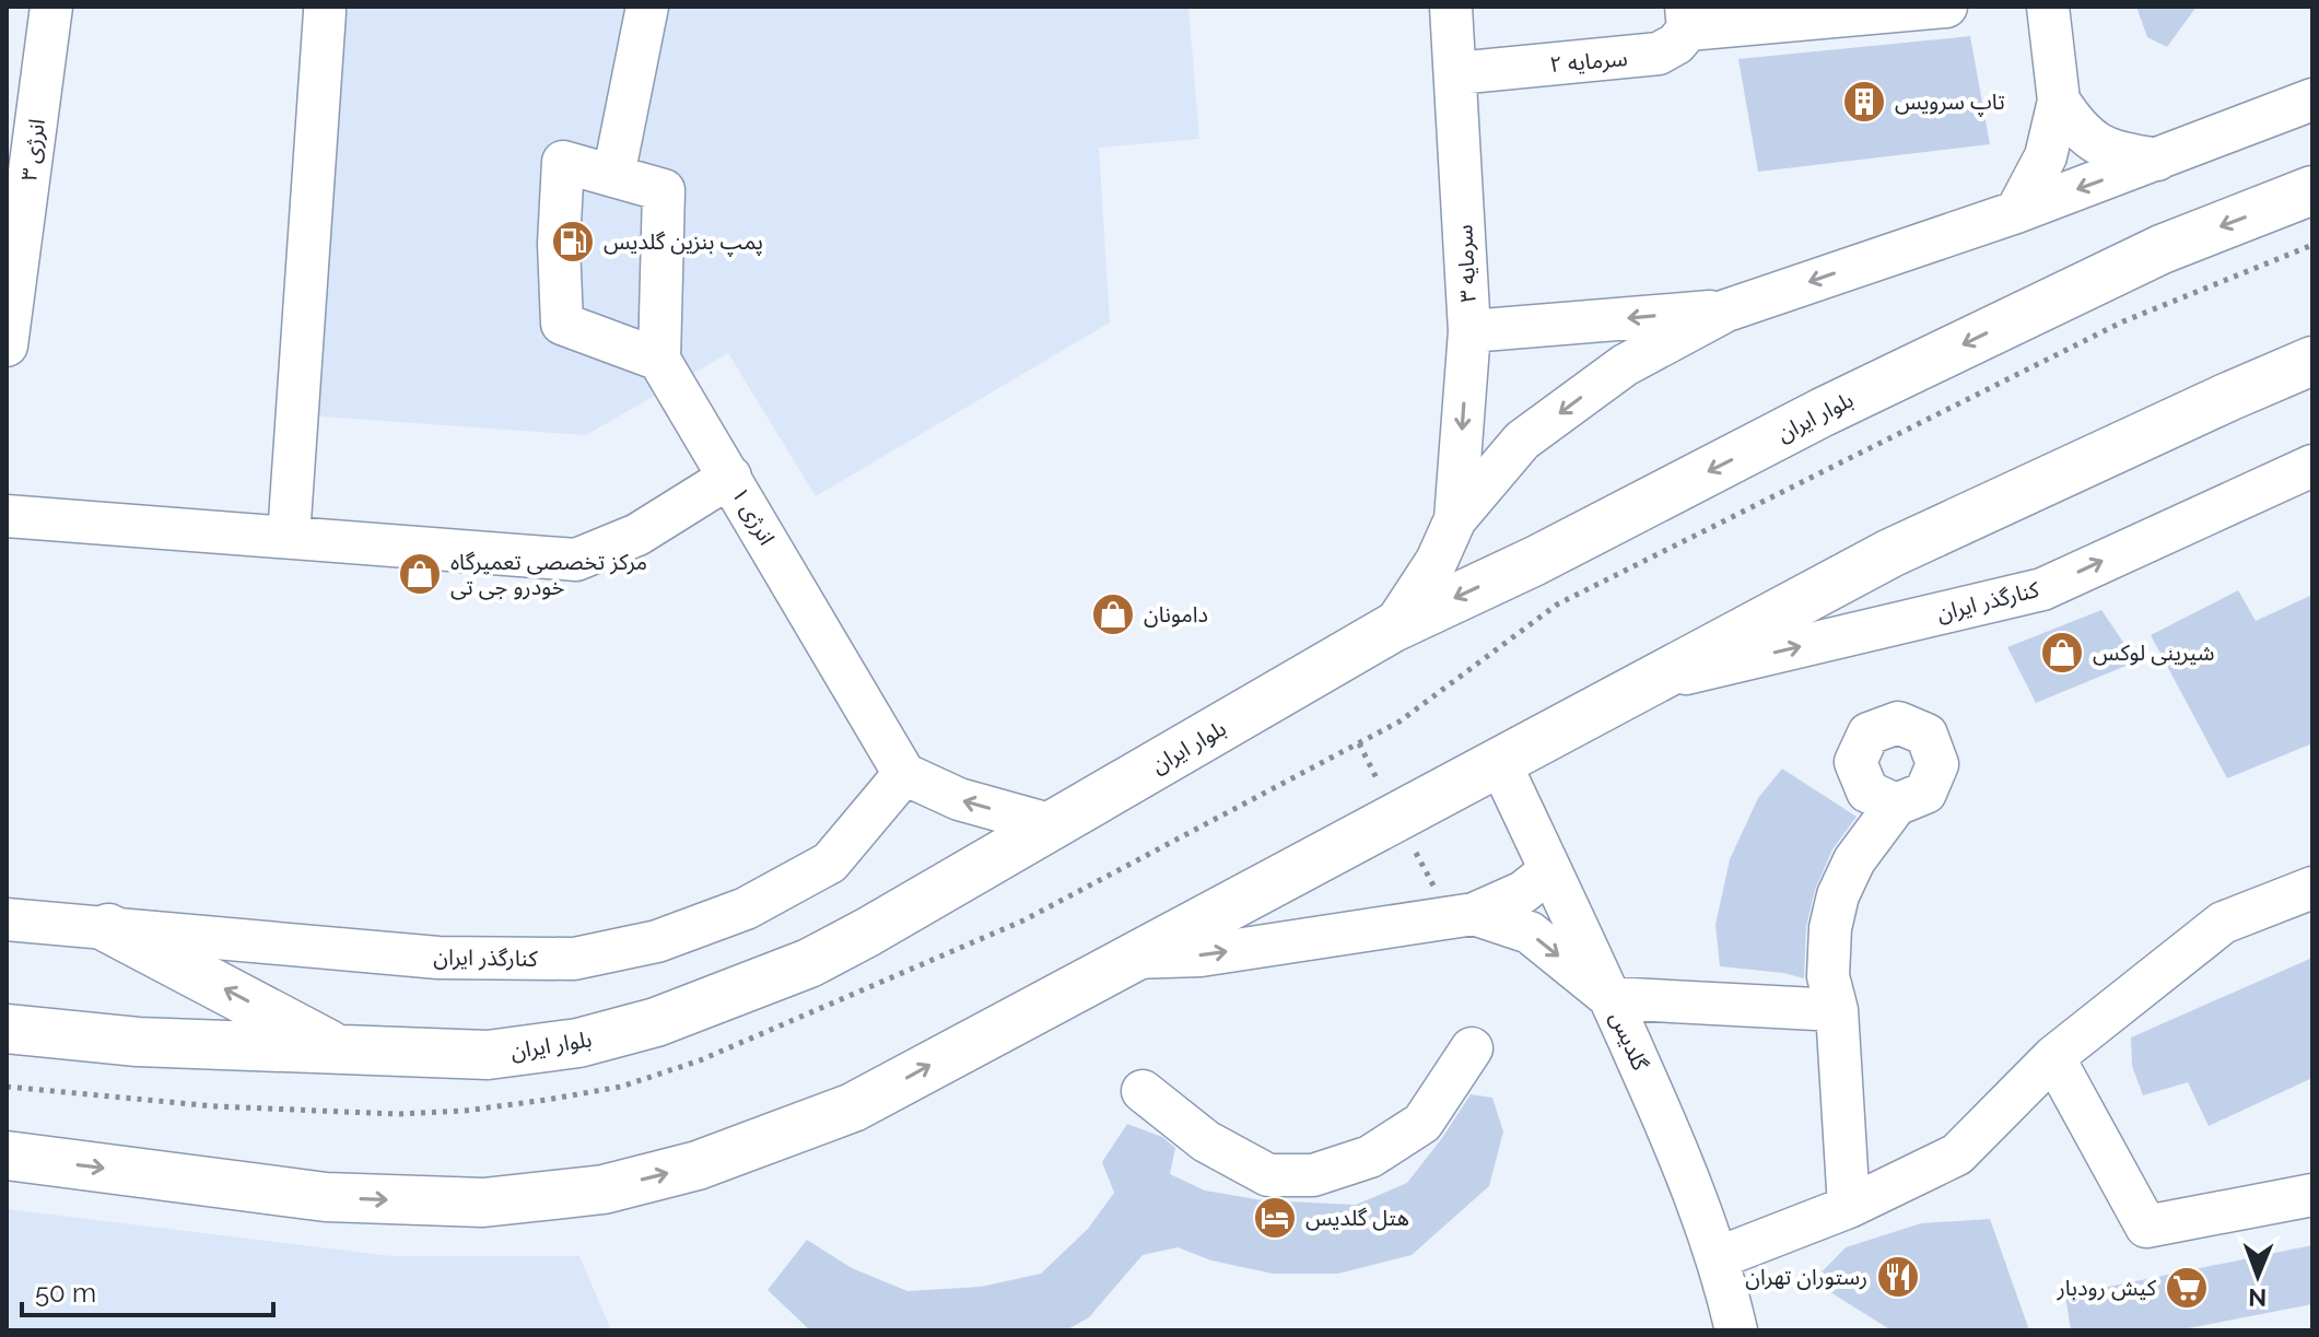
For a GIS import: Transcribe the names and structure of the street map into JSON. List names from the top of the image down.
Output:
{
  "streets": {
    "main road": ["بلوار ایران"],
    "street": [
      "سرمایه ۲",
      "انرژی ۳",
      "سرمایه ۳",
      "انرژی ۱",
      "کنارگذر ایران",
      "گلدیس"
    ]
  },
  "crossings": [
    ["سرمایه ۲", "سرمایه ۳"],
    ["انرژی ۱", "کنارگذر ایران"]
  ],
  "one_way": ["سرمایه ۳"],
  "places": {
    "building": ["تاپ سرویس"],
    "fuel station": ["پمپ بنزین گلدیس"],
    "shop": ["مرکز تخصصی تعمیرگاه خودرو جی تی", "دامونان", "شيرينی لوكس"],
    "hotel": ["هتل گلدیس"],
    "restaurant": ["رستوران تهران"],
    "supermarket": ["کیش رودبار"]
  },
  "scale_bar": "50 m",
  "north": "bottom"
}
